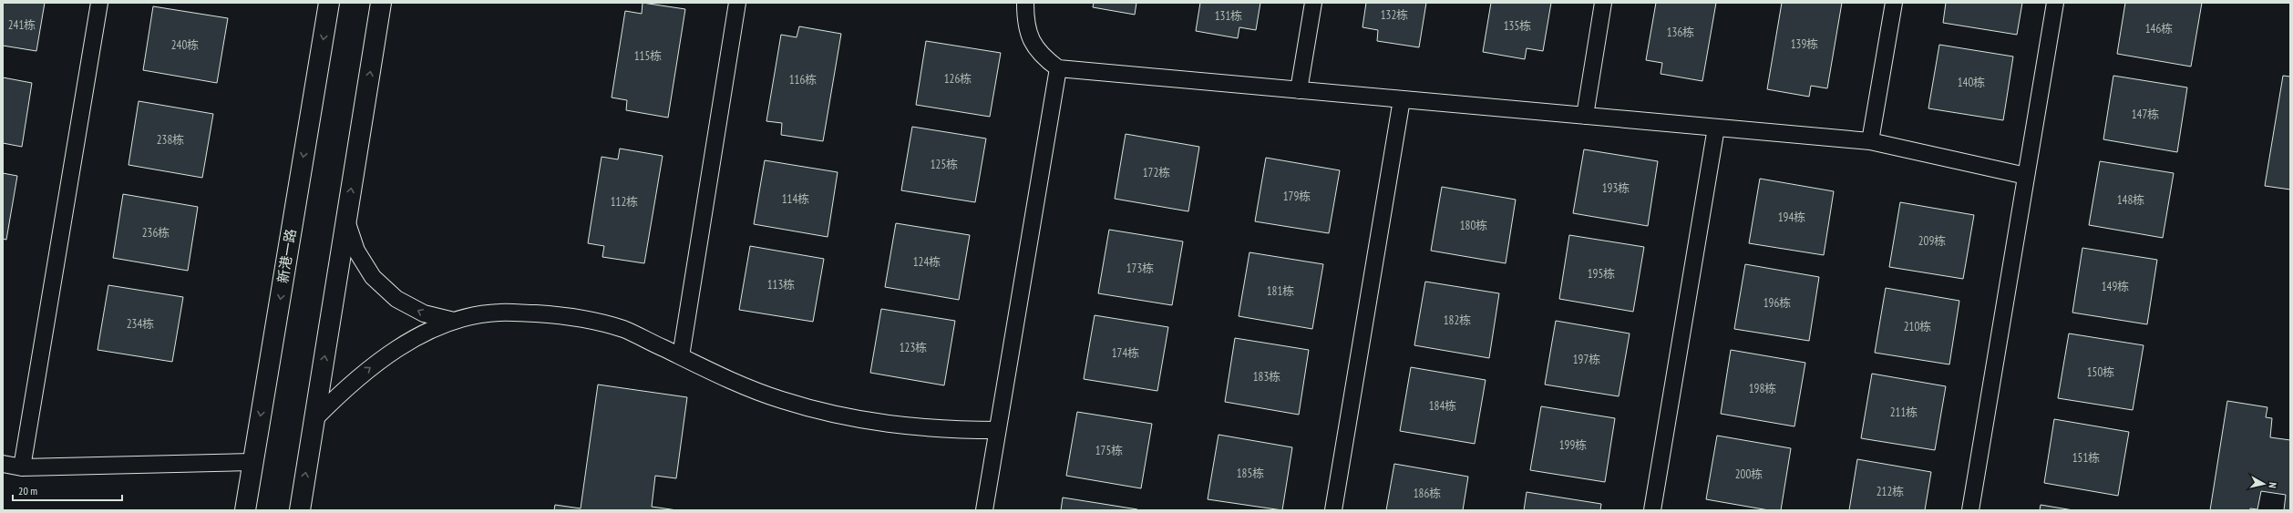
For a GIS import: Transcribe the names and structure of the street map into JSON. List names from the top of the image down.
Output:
{
  "streets": {
    "street": ["新港一路"]
  },
  "house_numbers": [
    "132栋",
    "131栋",
    "241栋",
    "135栋",
    "146栋",
    "136栋",
    "139栋",
    "240栋",
    "115栋",
    "126栋",
    "116栋",
    "140栋",
    "147栋",
    "238栋",
    "125栋",
    "172栋",
    "193栋",
    "179栋",
    "114栋",
    "148栋",
    "112栋",
    "194栋",
    "180栋",
    "236栋",
    "209栋",
    "124栋",
    "173栋",
    "195栋",
    "113栋",
    "149栋",
    "181栋",
    "196栋",
    "182栋",
    "234栋",
    "210栋",
    "123栋",
    "174栋",
    "197栋",
    "150栋",
    "183栋",
    "198栋",
    "184栋",
    "211栋",
    "199栋",
    "175栋",
    "151栋",
    "185栋",
    "200栋",
    "212栋",
    "186栋"
  ],
  "scale_bar": "20 m",
  "north": "right"
}
